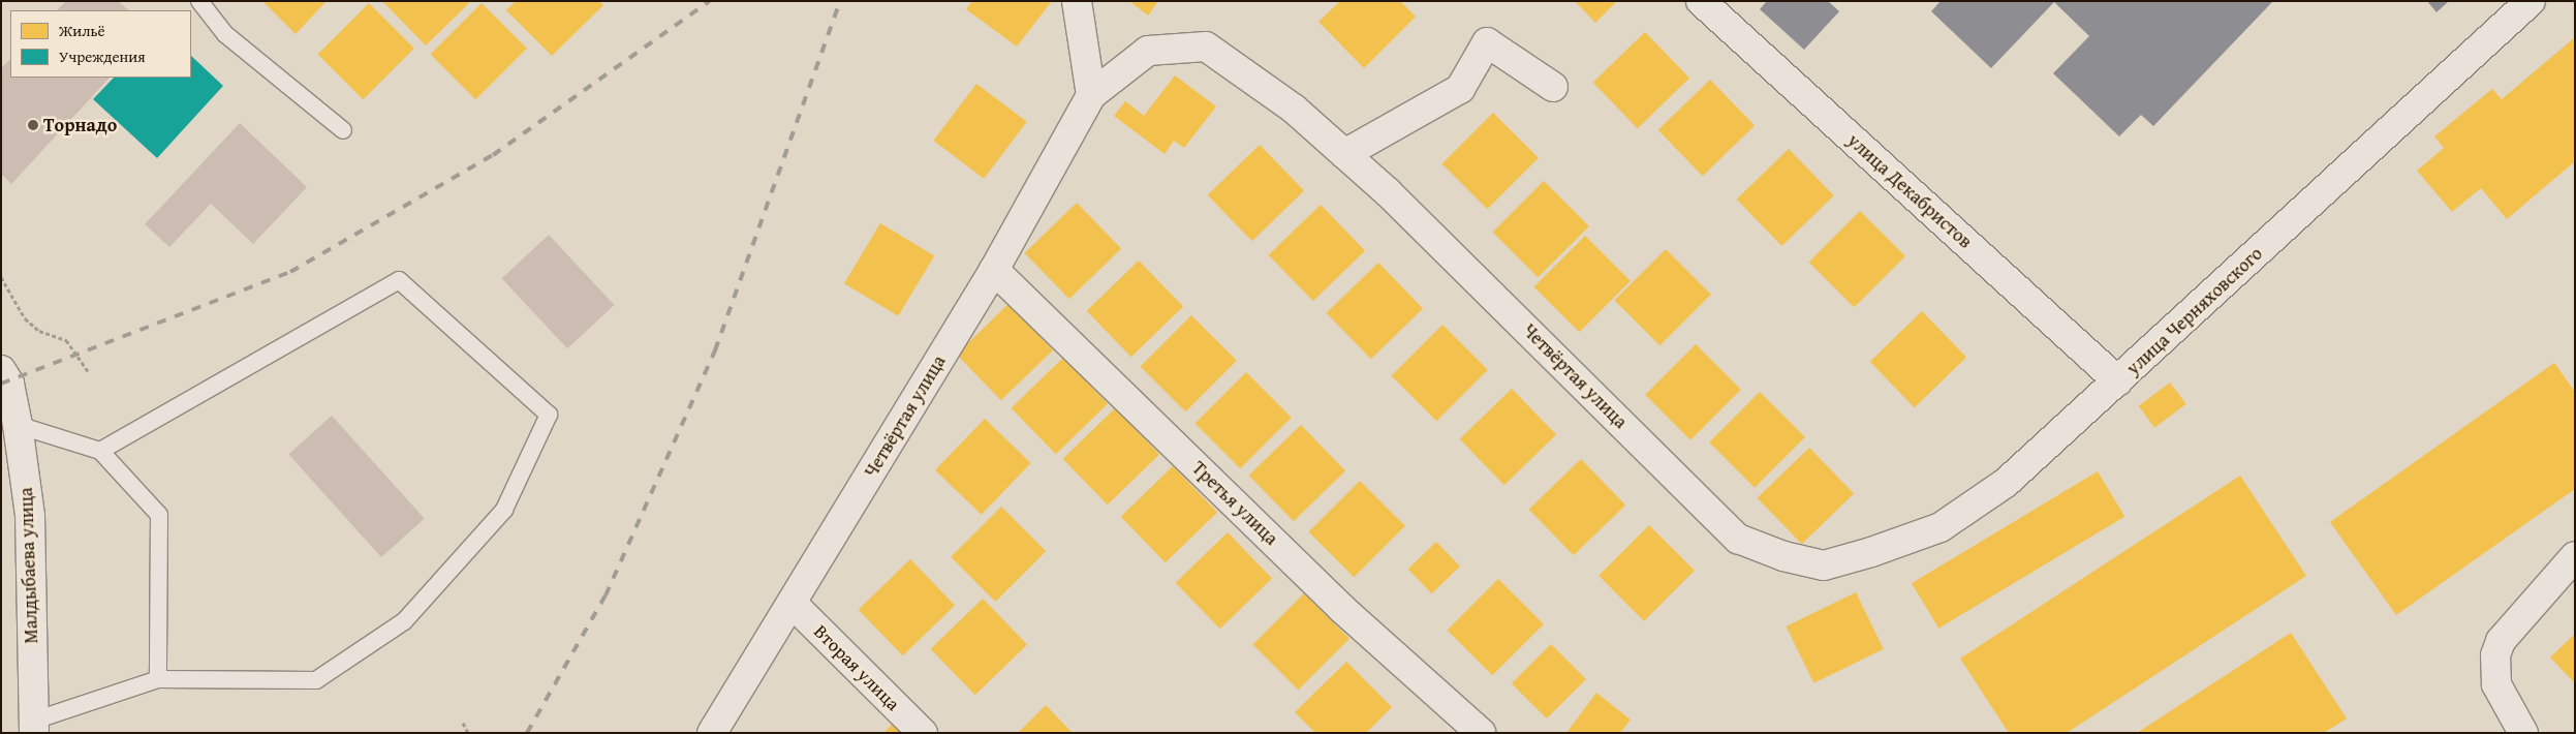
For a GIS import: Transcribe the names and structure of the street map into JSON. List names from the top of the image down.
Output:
{
  "streets": {
    "street": [
      "улица Декабристов",
      "улица Черняховского",
      "Четвёртая улица",
      "Третья улица",
      "Малдыбаева улица",
      "Вторая улица"
    ]
  },
  "crossings": [
    ["улица Декабристов", "улица Черняховского"],
    ["улица Черняховского", "Четвёртая улица"],
    ["Четвёртая улица", "Третья улица"],
    ["Четвёртая улица", "Вторая улица"]
  ],
  "places": ["Торнадо"],
  "legend": ["Жильё", "Учреждения"]
}
